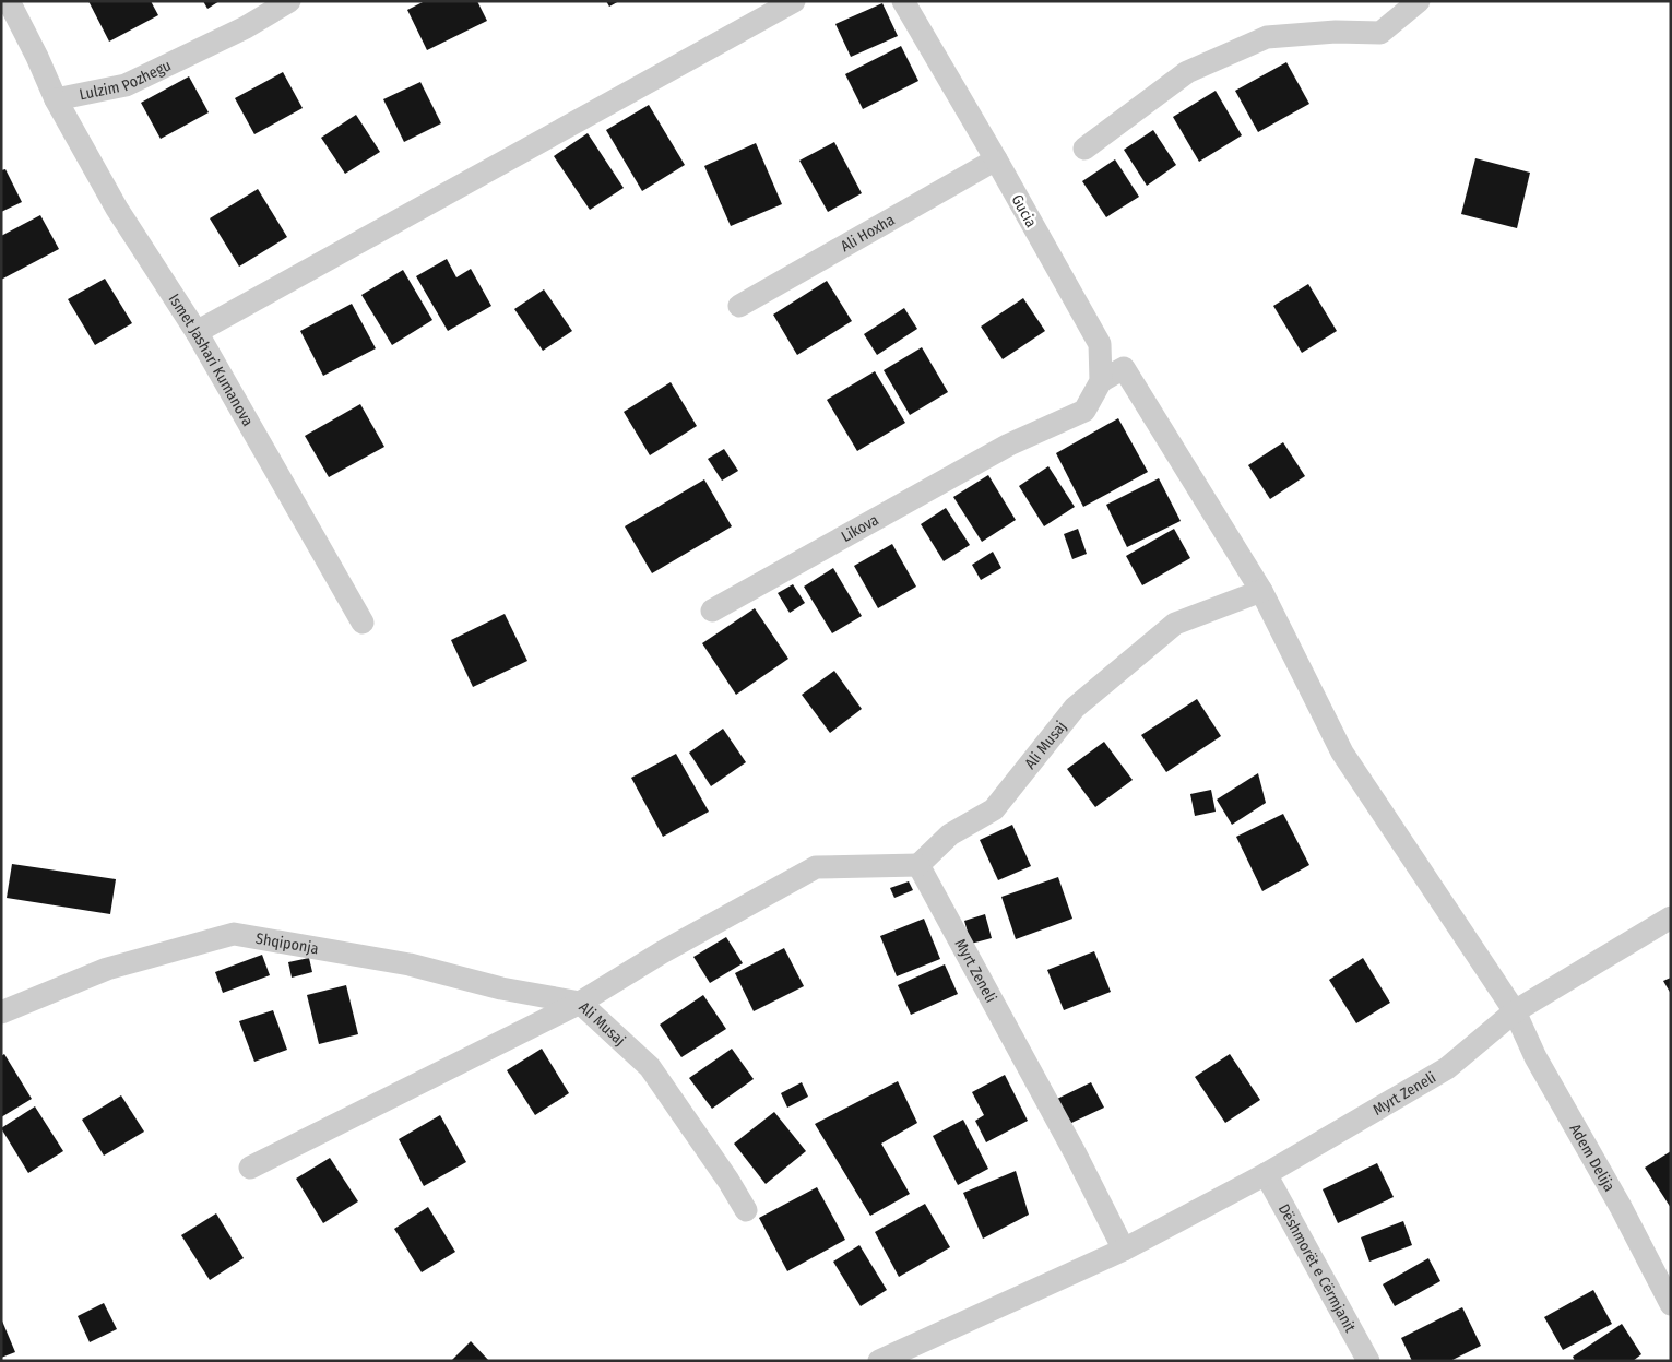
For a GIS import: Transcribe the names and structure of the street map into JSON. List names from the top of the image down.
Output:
{
  "streets": {
    "street": [
      "Lulzim Pozhegu",
      "Gucia",
      "Ali Hoxha",
      "Ismet Jashari Kumanova",
      "Likova",
      "Ali Musaj",
      "Shqiponja",
      "Myrt Zeneli",
      "Adem Delija",
      "Dëshmorët e Cërmjanit"
    ]
  },
  "crossings": [
    ["Lulzim Pozhegu", "Ismet Jashari Kumanova"],
    ["Gucia", "Ali Hoxha"],
    ["Gucia", "Likova"],
    ["Gucia", "Adem Delija"],
    ["Likova", "Adem Delija"],
    ["Ali Musaj", "Shqiponja"],
    ["Ali Musaj", "Myrt Zeneli"],
    ["Ali Musaj", "Adem Delija"],
    ["Myrt Zeneli", "Adem Delija"],
    ["Myrt Zeneli", "Dëshmorët e Cërmjanit"]
  ]
}
